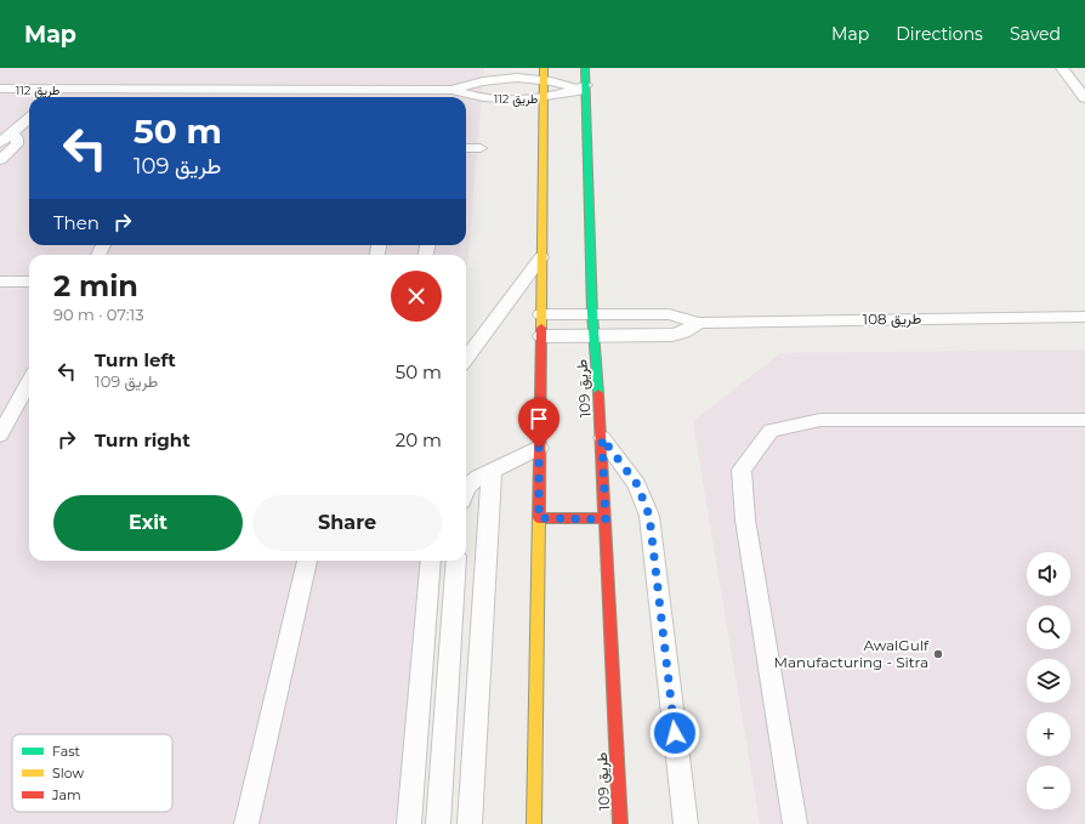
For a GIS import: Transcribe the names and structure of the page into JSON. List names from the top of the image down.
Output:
{
  "streets": {
    "street": ["طريق 109"],
    "lane": ["طريق 112", "طريق 108"]
  },
  "crossings": [
    ["طريق 112", "طريق 109"],
    ["طريق 108", "طريق 109"]
  ],
  "places": ["AwalGulf Manufacturing - Sitra"],
  "legend": ["Fast", "Slow", "Jam"],
  "page": {
    "header": "Map",
    "nav": ["Map", "Directions", "Saved"],
    "turn": ["50 m", "طريق 109"],
    "then": "Then",
    "heading": ["2 min", "90 m · 07:13"],
    "list": [
      {
        "name": "Turn left",
        "note": "طريق 109",
        "value": "50 m"
      },
      {
        "name": "Turn right",
        "value": "20 m"
      }
    ],
    "buttons": ["Exit", "Share"],
    "map_buttons": ["+", "−"]
  }
}
